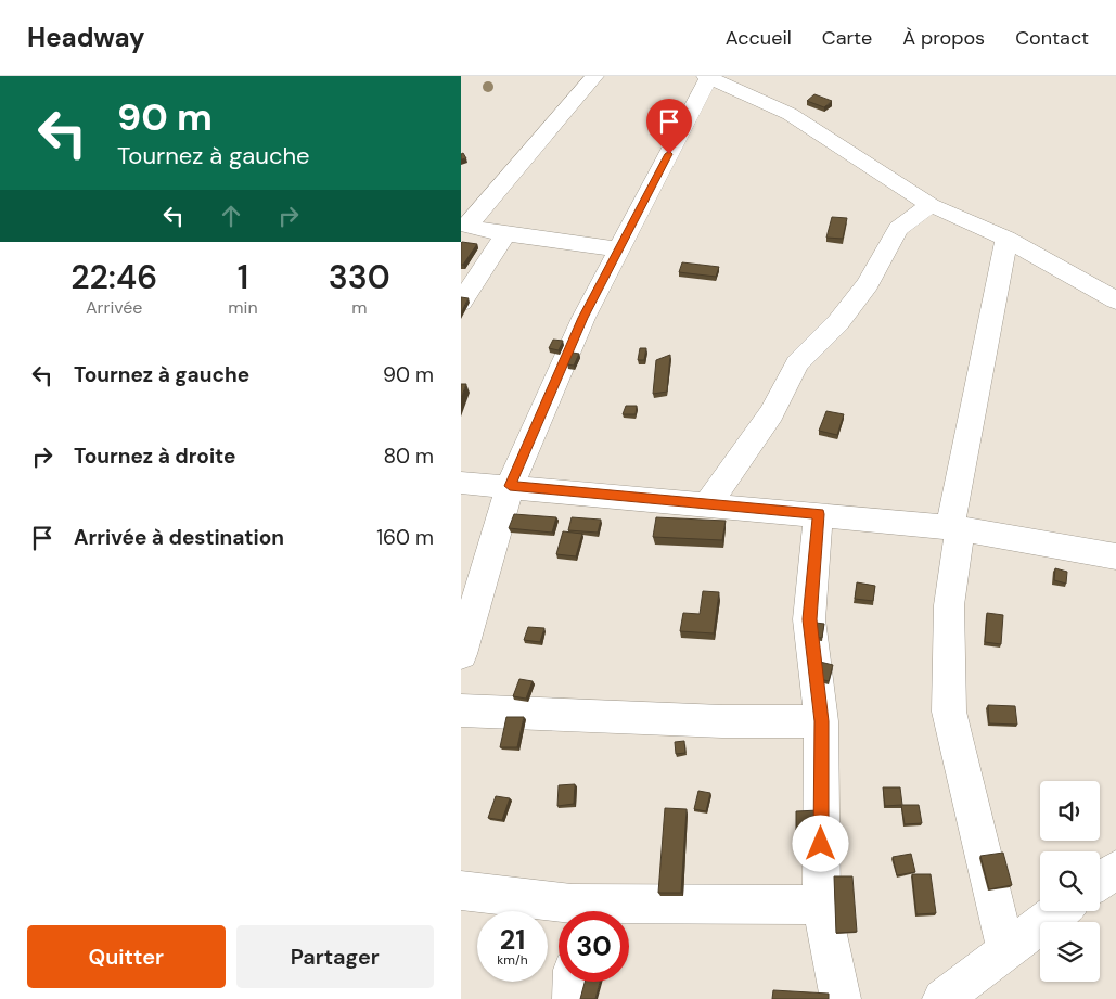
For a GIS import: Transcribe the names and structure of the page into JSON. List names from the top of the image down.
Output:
{
  "page": {
    "header": "Headway",
    "nav": [
      "Accueil",
      "Carte",
      "À propos",
      "Contact"
    ],
    "turn": ["90 m", "Tournez à gauche"],
    "eta": [
      "22:46",
      "Arrivée",
      "1",
      "min",
      "330",
      "m"
    ],
    "list": [
      {
        "name": "Tournez à gauche",
        "value": "90 m"
      },
      {
        "name": "Tournez à droite",
        "value": "80 m"
      },
      {
        "name": "Arrivée à destination",
        "value": "160 m"
      }
    ],
    "speed": "21 km/h",
    "limit": "30",
    "buttons": ["Quitter", "Partager"]
  }
}
